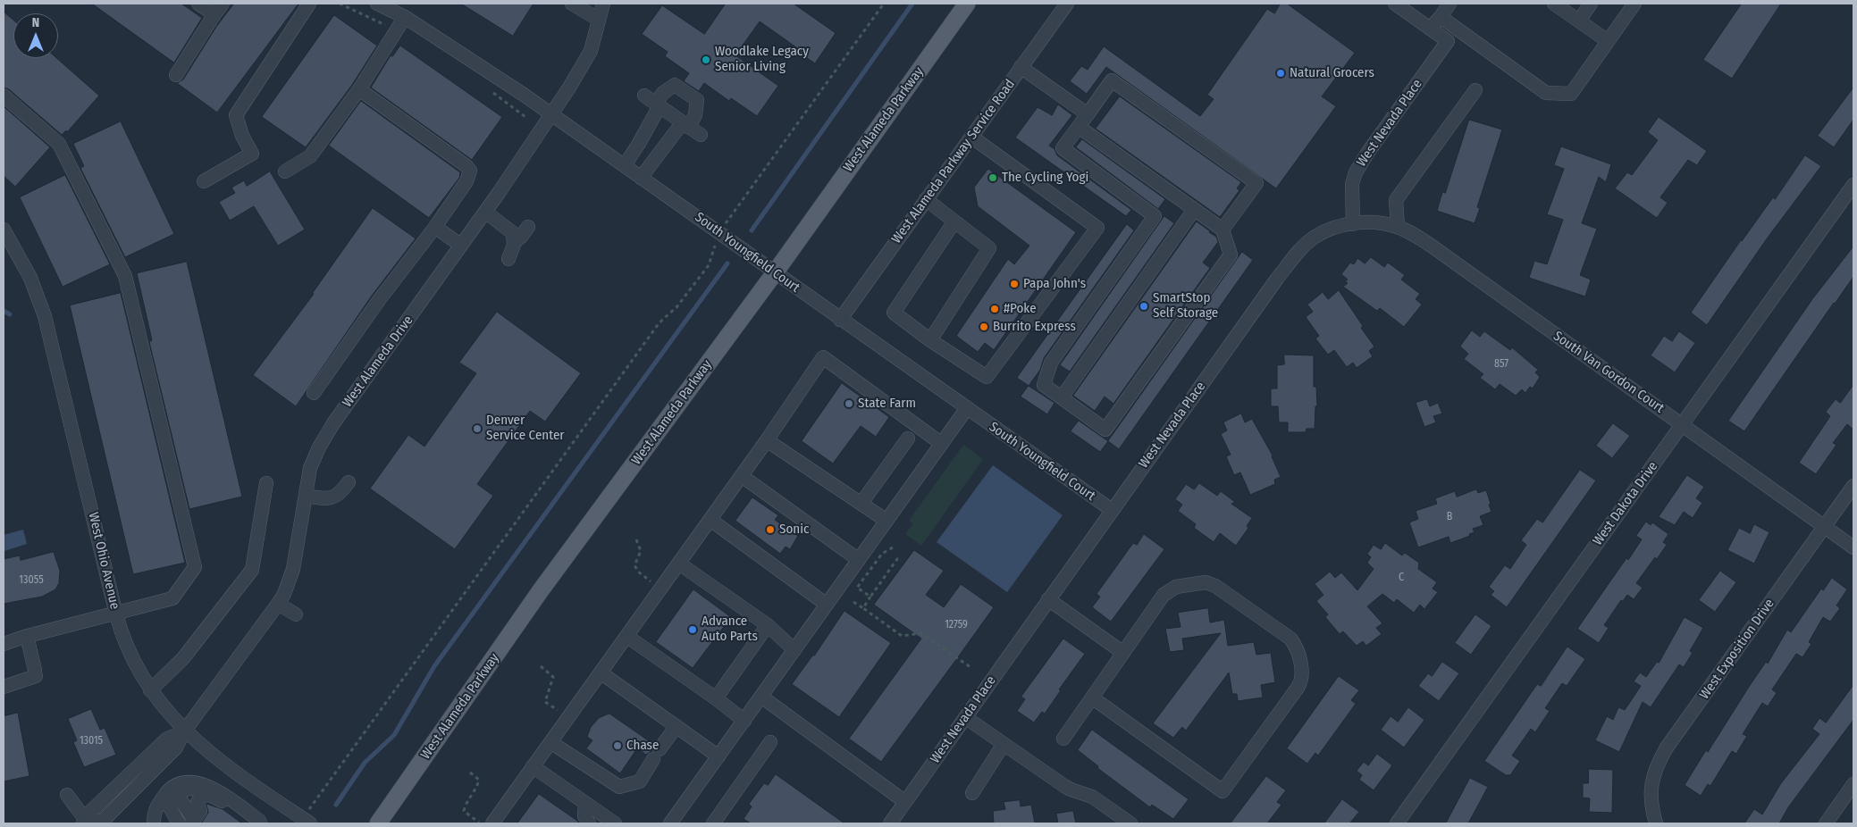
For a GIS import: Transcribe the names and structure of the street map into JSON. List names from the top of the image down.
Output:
{
  "streets": {
    "main road": ["West Alameda Parkway"],
    "street": [
      "West Nevada Place",
      "West Alameda Parkway Service Road",
      "South Youngfield Court",
      "West Alameda Drive",
      "South Van Gordon Court",
      "West Dakota Drive",
      "West Ohio Avenue",
      "West Exposition Drive"
    ]
  },
  "crossings": [
    ["West Alameda Parkway", "South Youngfield Court"],
    ["West Nevada Place", "South Youngfield Court"],
    ["West Nevada Place", "South Van Gordon Court"],
    ["West Alameda Parkway Service Road", "South Youngfield Court"],
    ["South Youngfield Court", "West Alameda Drive"],
    ["West Alameda Drive", "West Ohio Avenue"],
    ["South Van Gordon Court", "West Dakota Drive"],
    ["South Van Gordon Court", "West Exposition Drive"]
  ],
  "places": [
    "Woodlake Legacy Senior Living",
    "Natural Grocers",
    "The Cycling Yogi",
    "Papa John's",
    "SmartStop Self Storage",
    "#Poke",
    "Burrito Express",
    "State Farm",
    "Denver Service Center",
    "Sonic",
    "Advance Auto Parts",
    "Chase"
  ],
  "house_numbers": [
    "857",
    "B",
    "C",
    "13055",
    "12759",
    "13015"
  ],
  "north": "top"
}
